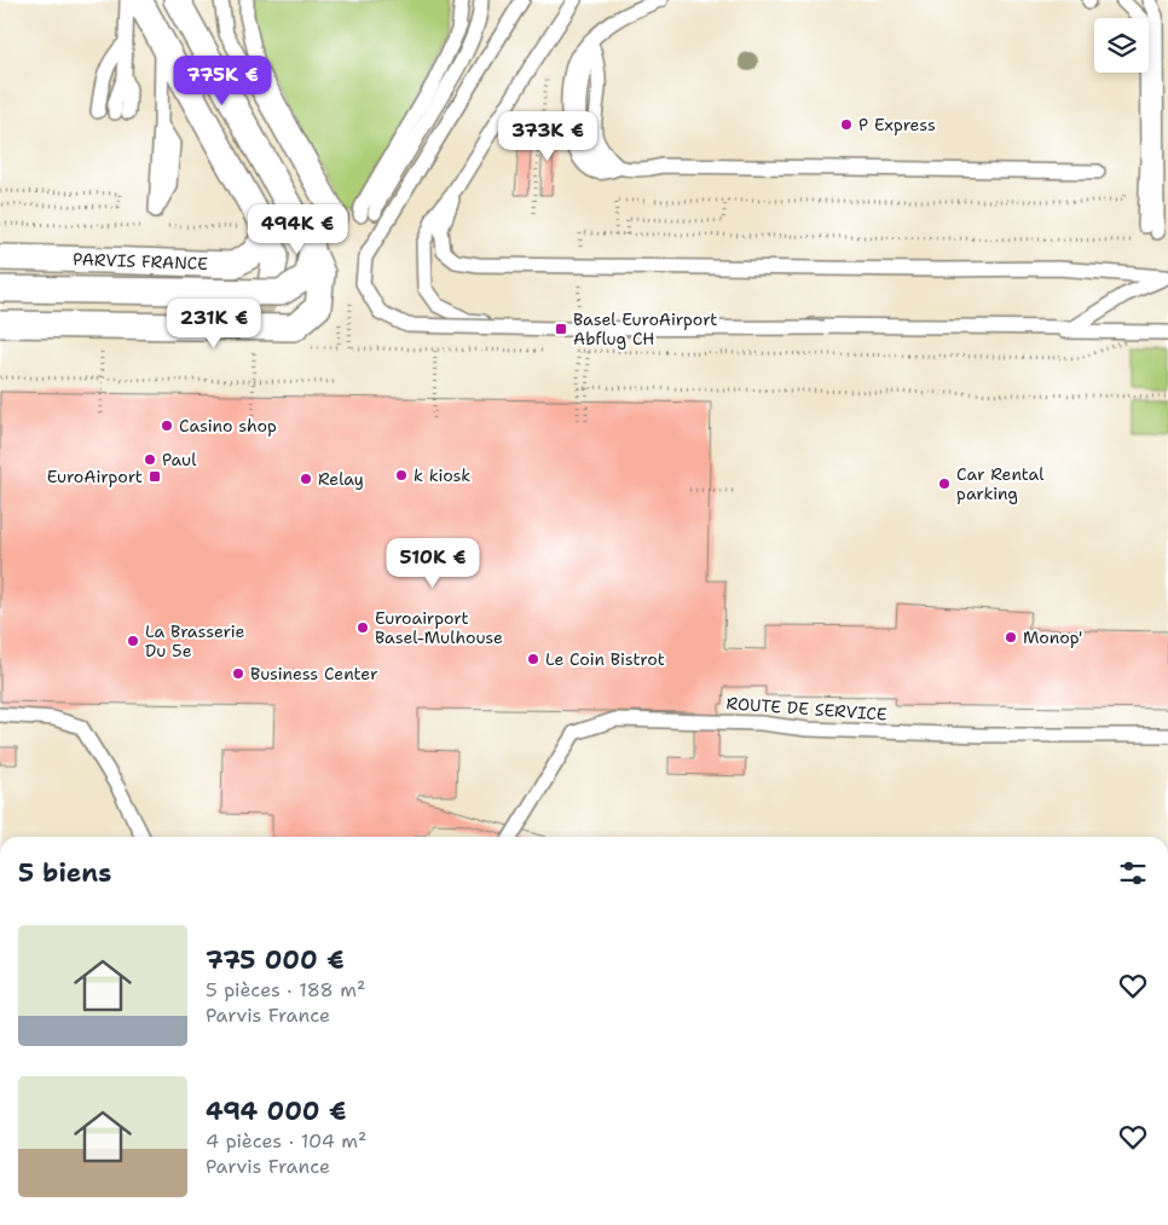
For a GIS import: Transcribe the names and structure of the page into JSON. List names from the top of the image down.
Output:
{
  "streets": {
    "street": ["PARVIS FRANCE"],
    "lane": ["ROUTE DE SERVICE"]
  },
  "places": {
    "other": [
      "P Express",
      "Casino shop",
      "Paul",
      "k kiosk",
      "Relay",
      "Car Rental parking",
      "Euroairport Basel-Mulhouse",
      "Monop'",
      "La Brasserie Du 5e",
      "Le Coin Bistrot",
      "Business Center"
    ],
    "transit": ["Basel EuroAirport Abflug CH", "EuroAirport"]
  },
  "page": {
    "price": [
      "775K €",
      "373K €",
      "494K €",
      "231K €",
      "510K €"
    ],
    "heading": "5 biens",
    "list": [
      {
        "name": "775 000 €",
        "note": "5 pièces · 188 m² · Parvis France"
      },
      {
        "name": "494 000 €",
        "note": "4 pièces · 104 m² · Parvis France"
      }
    ]
  }
}
